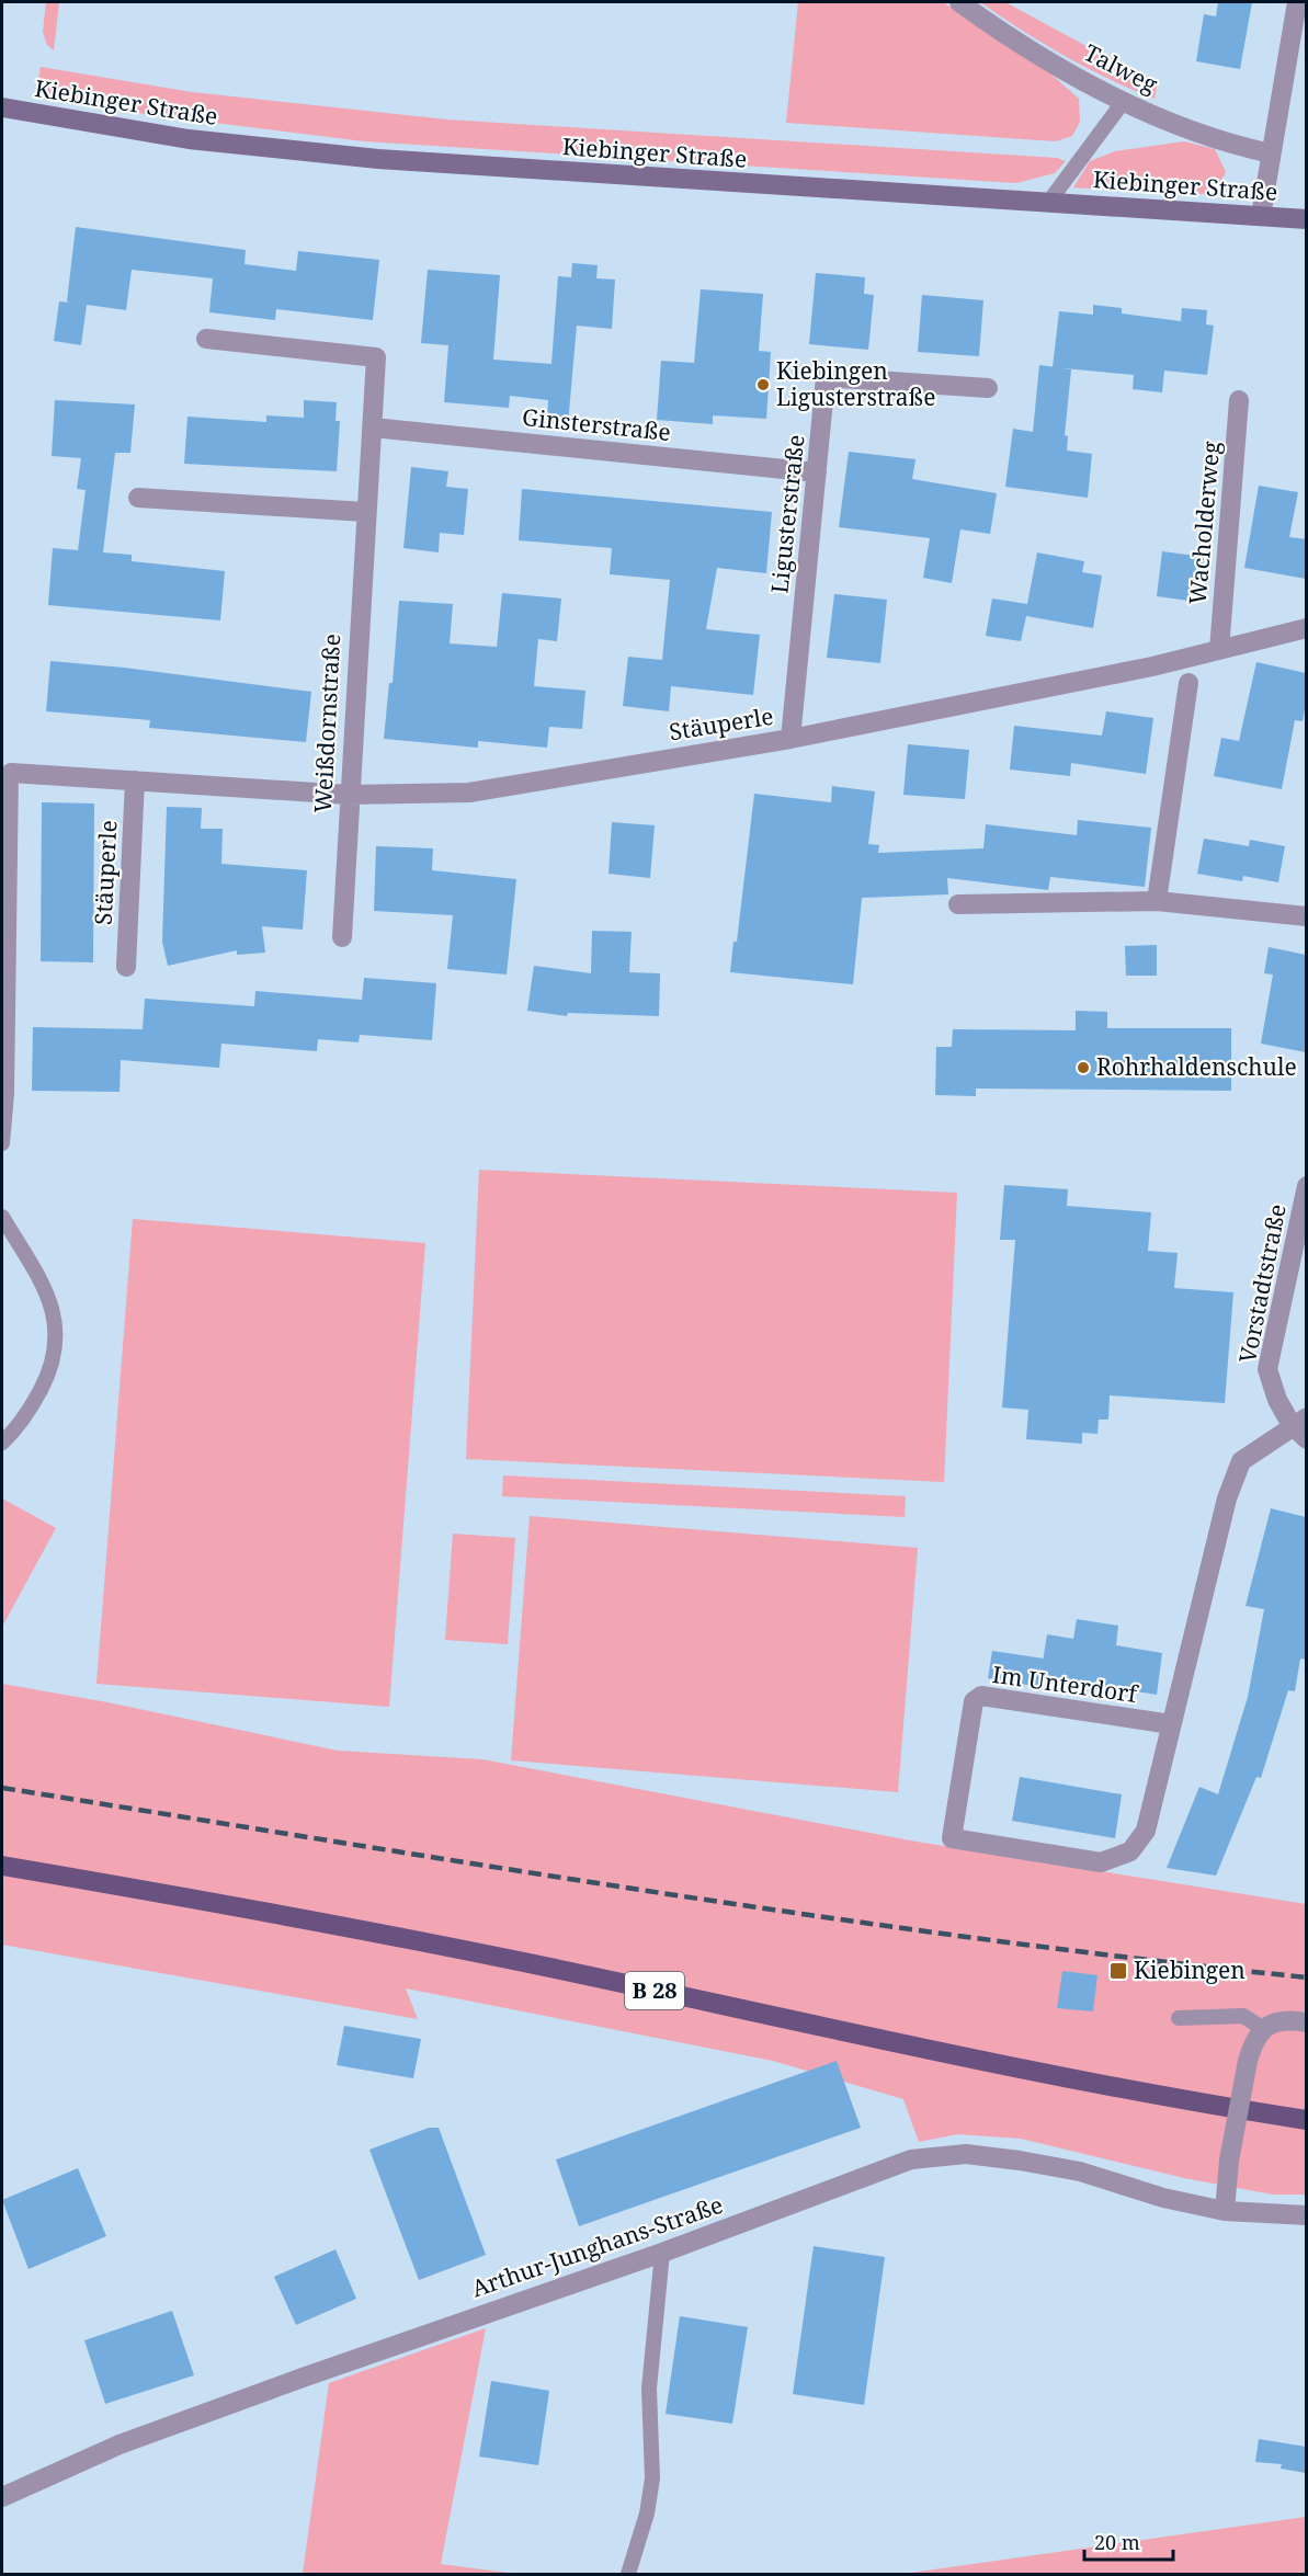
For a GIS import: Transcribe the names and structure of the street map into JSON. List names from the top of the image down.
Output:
{
  "streets": {
    "main road": ["B 28"],
    "street": [
      "Talweg",
      "Kiebinger Straße",
      "Ginsterstraße",
      "Ligusterstraße",
      "Wacholderweg",
      "Weißdornstraße",
      "Stäuperle",
      "Vorstadtstraße",
      "Im Unterdorf",
      "Arthur-Junghans-Straße"
    ]
  },
  "crossings": [
    ["Ginsterstraße", "Ligusterstraße"],
    ["Ginsterstraße", "Weißdornstraße"],
    ["Ligusterstraße", "Stäuperle"],
    ["Wacholderweg", "Stäuperle"],
    ["Weißdornstraße", "Stäuperle"],
    ["Vorstadtstraße", "Im Unterdorf"]
  ],
  "places": {
    "other": ["Kiebingen Ligusterstraße", "Rohrhaldenschule"],
    "transit": ["Kiebingen"]
  },
  "scale_bar": "20 m"
}
